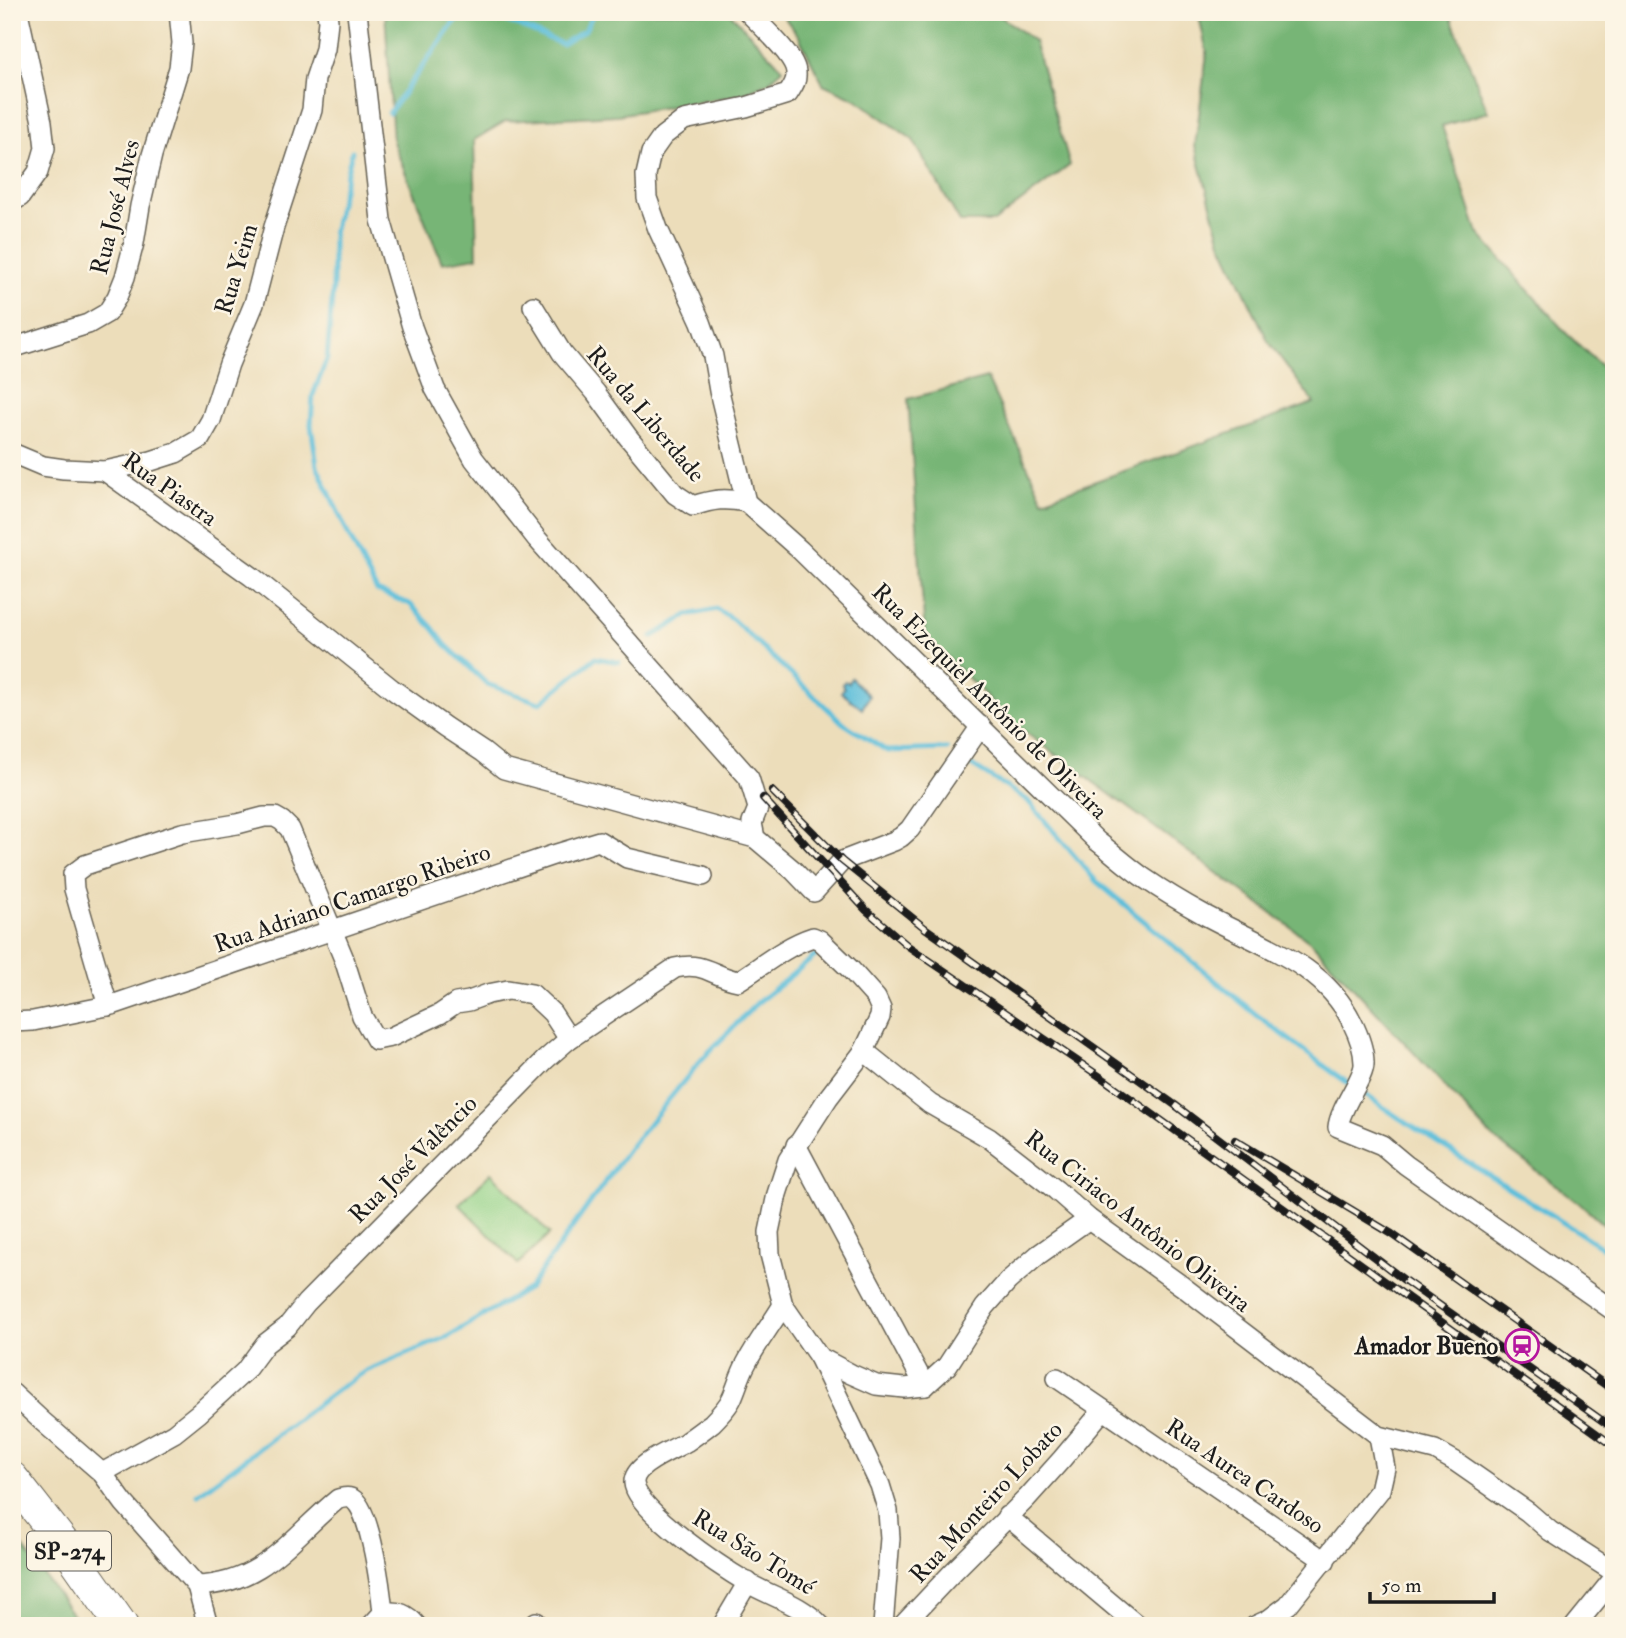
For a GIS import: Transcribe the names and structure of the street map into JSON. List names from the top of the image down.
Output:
{
  "streets": {
    "main road": ["SP-274"],
    "street": [
      "Rua José Alves",
      "Rua Yeim",
      "Rua da Liberdade",
      "Rua Piastra",
      "Rua Ezequiel Antônio de Oliveira",
      "Rua Adriano Camargo Ribeiro",
      "Rua José Valêncio",
      "Rua Ciriaco Antônio Oliveira",
      "Rua Aurea Cardoso",
      "Rua Monteiro Lobato",
      "Rua São Tomé"
    ]
  },
  "crossings": [
    ["Rua Yeim", "Rua Piastra"],
    ["Rua da Liberdade", "Rua Ezequiel Antônio de Oliveira"],
    ["Rua José Valêncio", "Rua Ciriaco Antônio Oliveira"],
    ["Rua Aurea Cardoso", "Rua Monteiro Lobato"]
  ],
  "places": {
    "station": ["Amador Bueno"]
  },
  "scale_bar": "50 m"
}
